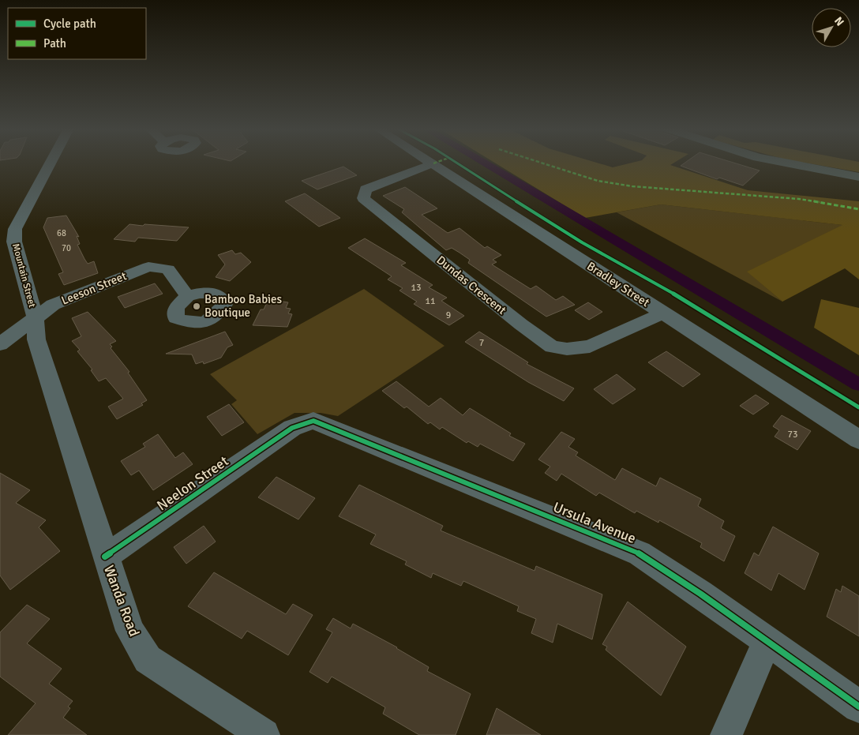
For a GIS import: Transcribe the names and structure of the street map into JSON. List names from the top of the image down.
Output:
{
  "streets": {
    "street": [
      "Mountain Street",
      "Bradley Street",
      "Dundas Crescent",
      "Leeson Street",
      "Neelon Street",
      "Ursula Avenue",
      "Wanda Road"
    ]
  },
  "crossings": [
    ["Mountain Street", "Leeson Street"],
    ["Mountain Street", "Wanda Road"],
    ["Bradley Street", "Dundas Crescent"],
    ["Leeson Street", "Wanda Road"],
    ["Neelon Street", "Ursula Avenue"],
    ["Neelon Street", "Wanda Road"]
  ],
  "places": ["Bamboo Babies Boutique"],
  "house_numbers": [
    "68",
    "70",
    "13",
    "11",
    "9",
    "7",
    "73"
  ],
  "legend": ["Cycle path", "Path"],
  "north": "top right"
}
